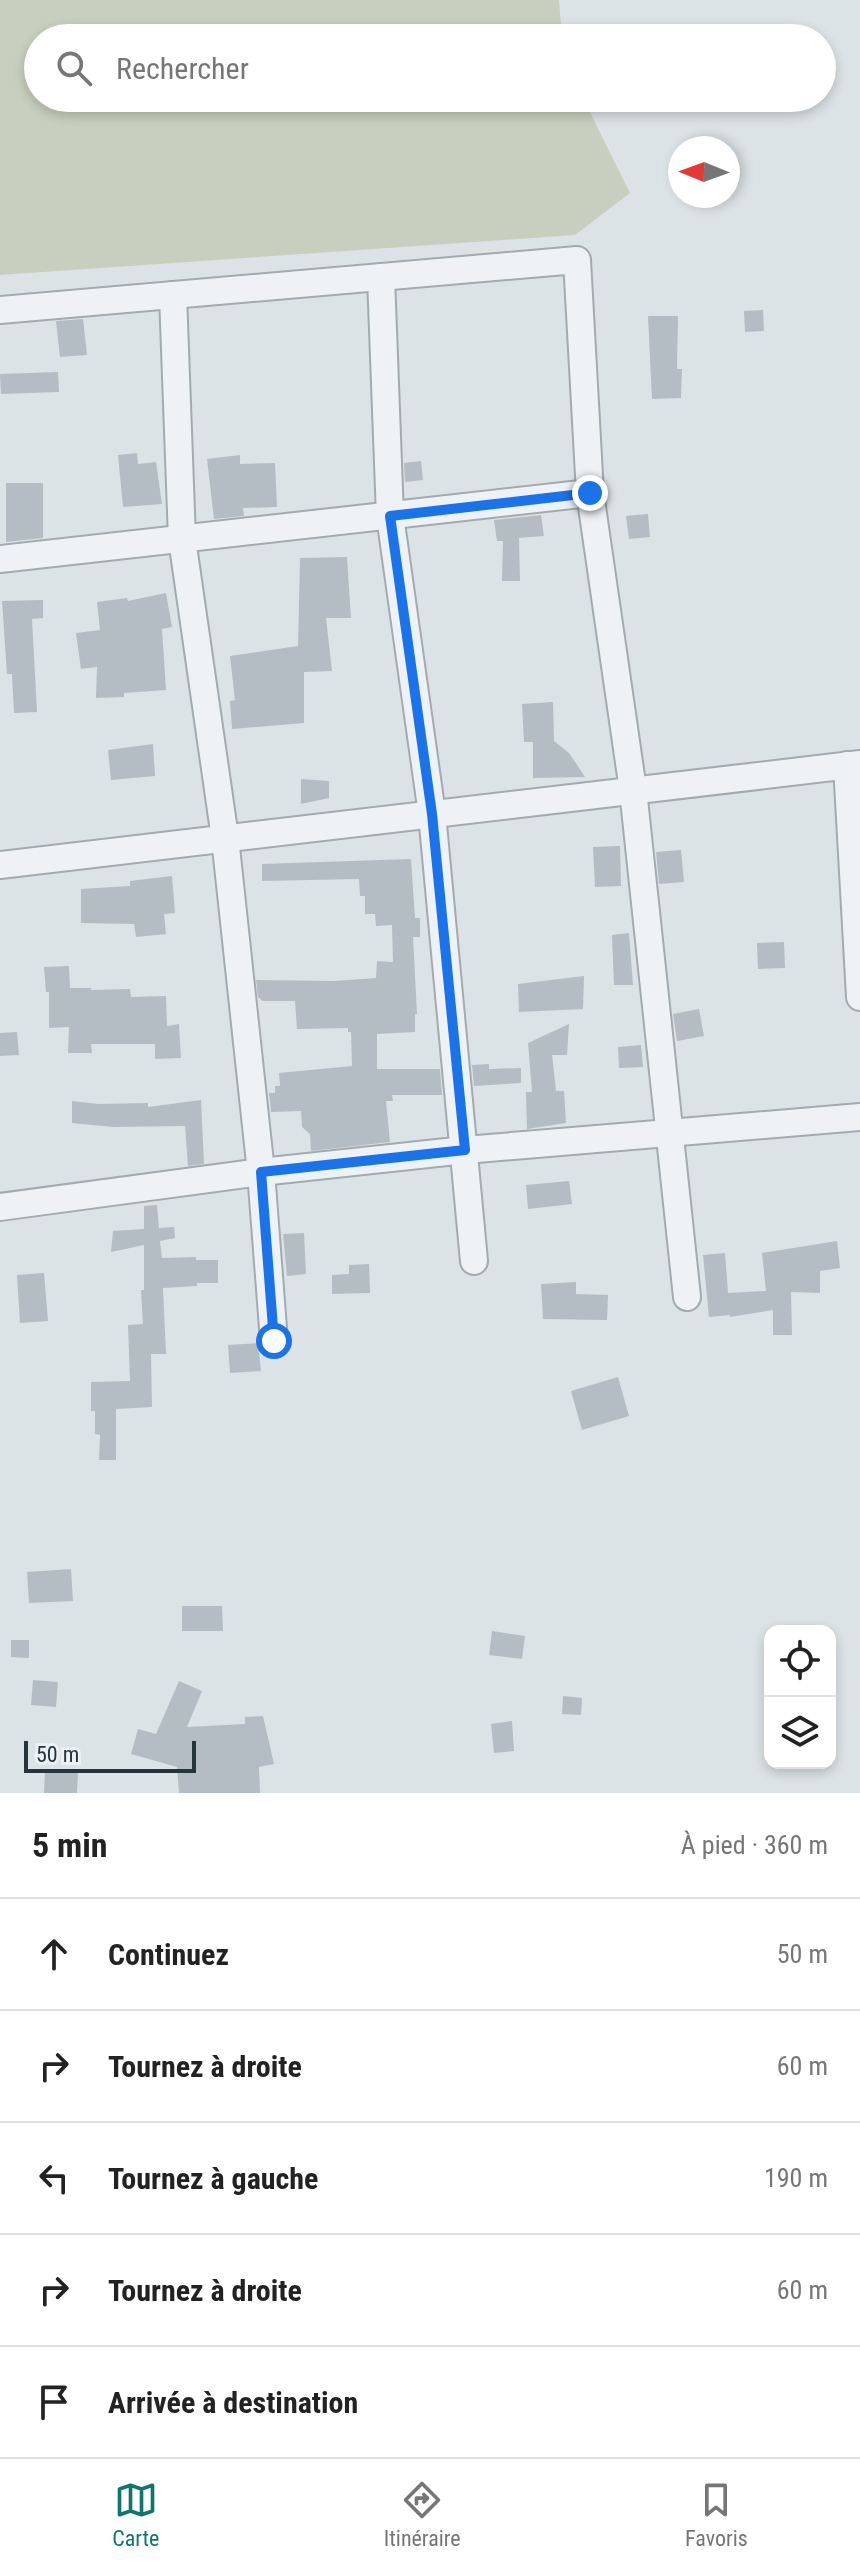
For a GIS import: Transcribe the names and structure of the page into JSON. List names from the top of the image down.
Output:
{
  "scale_bar": "50 m",
  "north": "left",
  "page": {
    "search": "Rechercher",
    "scale": "50 m",
    "heading": ["5 min", "À pied · 360 m"],
    "list": [
      ["Continuez", "50 m"],
      ["Tournez à droite", "60 m"],
      ["Tournez à gauche", "190 m"],
      ["Tournez à droite", "60 m"],
      "Arrivée à destination"
    ],
    "nav": ["Carte", "Itinéraire", "Favoris"]
  }
}
